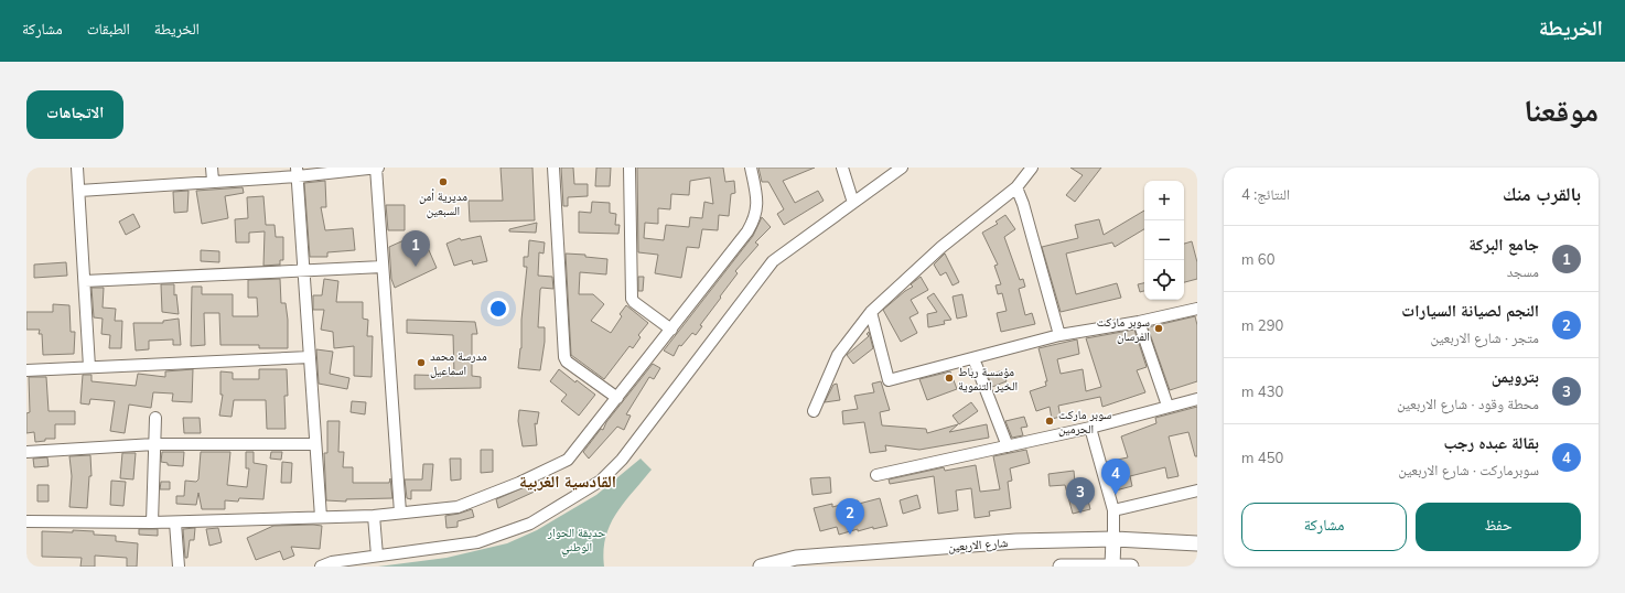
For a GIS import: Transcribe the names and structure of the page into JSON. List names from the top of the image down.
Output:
{
  "streets": {
    "main road": ["شارع الاربعين"]
  },
  "districts": ["القادسية الغربية"],
  "parks": ["حديقة الحوار الوطني"],
  "places": [
    "مديرية أمن السبعين",
    "سوبر ماركت الفرسان",
    "مدرسة محمد اسماعيل",
    "مؤسسة رباط الخير التنموية",
    "سوبر ماركت الحرمين"
  ],
  "page": {
    "header": "الخريطة",
    "nav": ["الخريطة", "الطبقات", "مشاركة"],
    "title": "موقعنا",
    "buttons": [
      "الاتجاهات",
      ["حفظ", "مشاركة"]
    ],
    "heading": ["بالقرب منك", "النتائج: 4"],
    "map_buttons": ["+", "−"],
    "list": [
      {
        "mark": "1",
        "name": "جامع البركة",
        "note": "مسجد",
        "value": "60 m"
      },
      {
        "mark": "2",
        "name": "النجم لصيانة السيارات",
        "note": "متجر · شارع الاربعين",
        "value": "290 m"
      },
      {
        "mark": "3",
        "name": "بترويمن",
        "note": "محطة وقود · شارع الاربعين",
        "value": "430 m"
      },
      {
        "mark": "4",
        "name": "بقالة عبده رجب",
        "note": "سوبرماركت · شارع الاربعين",
        "value": "450 m"
      }
    ],
    "pins": [
      "1",
      "4",
      "3",
      "2"
    ]
  }
}
